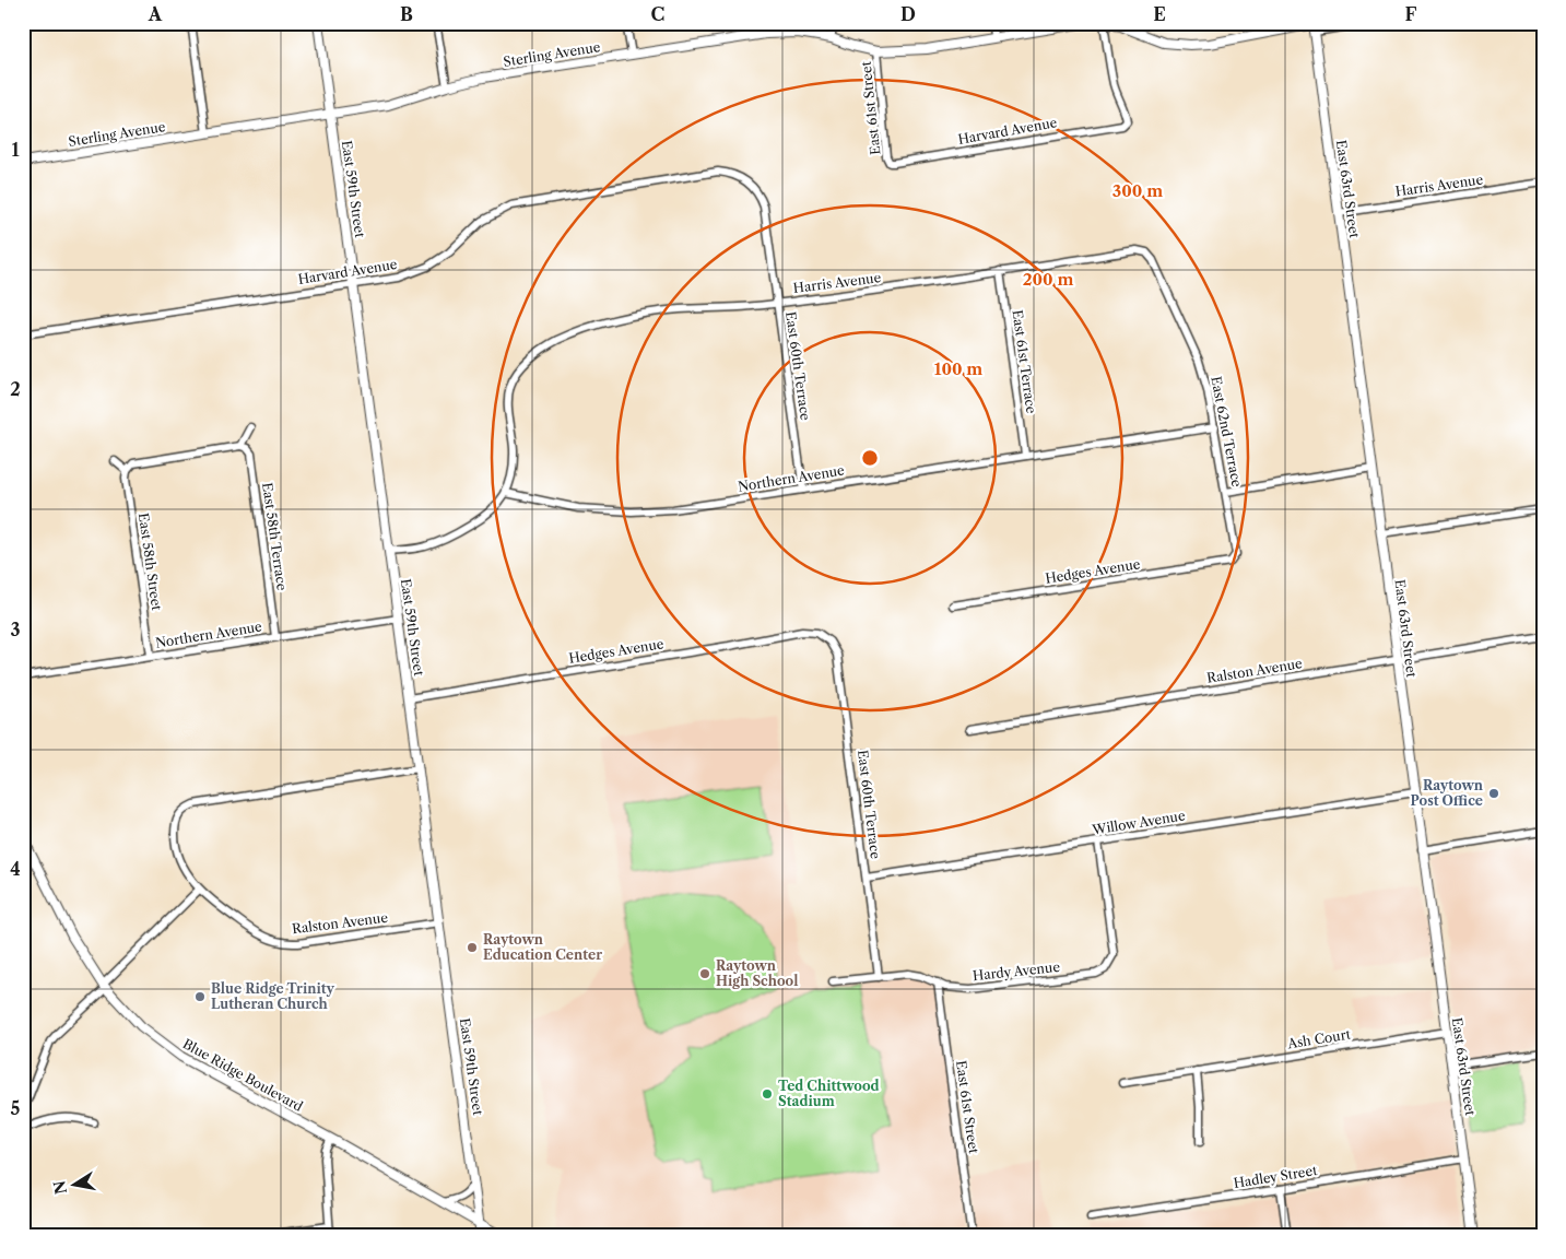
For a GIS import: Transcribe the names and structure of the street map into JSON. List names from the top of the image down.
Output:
{
  "streets": {
    "street": [
      "Sterling Avenue",
      "East 61st Street",
      "Harvard Avenue",
      "Harris Avenue",
      "East 59th Street",
      "East 63rd Street",
      "East 61st Terrace",
      "East 60th Terrace",
      "East 62nd Terrace",
      "Northern Avenue",
      "East 58th Terrace",
      "East 58th Street",
      "Hedges Avenue",
      "Ralston Avenue",
      "Willow Avenue",
      "Hardy Avenue",
      "Ash Court",
      "Blue Ridge Boulevard",
      "Hadley Street"
    ]
  },
  "crossings": [
    ["Sterling Avenue", "East 61st Street"],
    ["Sterling Avenue", "East 59th Street"],
    ["East 61st Street", "Harvard Avenue"],
    ["East 61st Street", "Hardy Avenue"],
    ["Harvard Avenue", "East 59th Street"],
    ["Harvard Avenue", "East 60th Terrace"],
    ["Harris Avenue", "East 63rd Street"],
    ["Harris Avenue", "East 61st Terrace"],
    ["Harris Avenue", "East 60th Terrace"],
    ["Harris Avenue", "East 62nd Terrace"],
    ["Harris Avenue", "Northern Avenue"],
    ["East 59th Street", "Northern Avenue"],
    ["East 59th Street", "Hedges Avenue"],
    ["East 59th Street", "Ralston Avenue"],
    ["East 59th Street", "Blue Ridge Boulevard"],
    ["East 63rd Street", "Ralston Avenue"],
    ["East 63rd Street", "Willow Avenue"],
    ["East 63rd Street", "Ash Court"],
    ["East 63rd Street", "Hadley Street"],
    ["East 61st Terrace", "Northern Avenue"],
    ["East 60th Terrace", "Northern Avenue"],
    ["East 60th Terrace", "Hedges Avenue"],
    ["East 60th Terrace", "Willow Avenue"],
    ["East 60th Terrace", "Hardy Avenue"],
    ["East 62nd Terrace", "Northern Avenue"],
    ["East 62nd Terrace", "Hedges Avenue"],
    ["Northern Avenue", "East 58th Terrace"],
    ["Northern Avenue", "East 58th Street"],
    ["Willow Avenue", "Hardy Avenue"]
  ],
  "places": [
    "Raytown Post Office",
    "Raytown Education Center",
    "Raytown High School",
    "Blue Ridge Trinity Lutheran Church",
    "Ted Chittwood Stadium"
  ],
  "north": "left",
  "grid": {
    "columns": [
      "A",
      "B",
      "C",
      "D",
      "E",
      "F"
    ],
    "rows": [
      "1",
      "2",
      "3",
      "4",
      "5"
    ]
  },
  "rings": ["300 m", "200 m", "100 m"]
}
